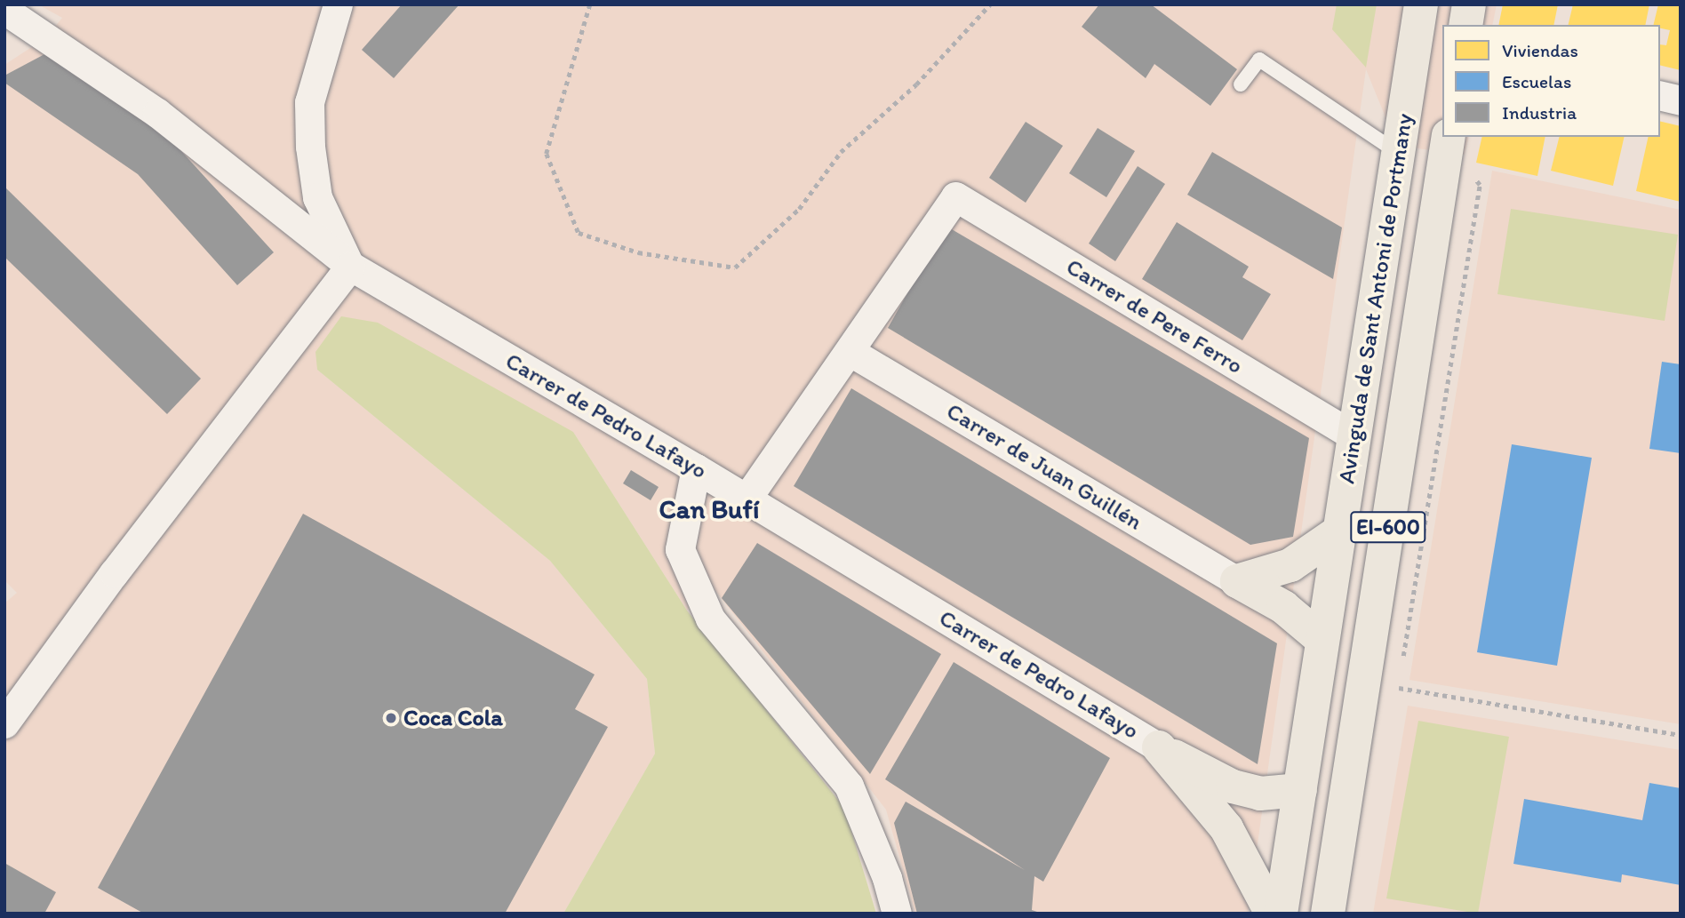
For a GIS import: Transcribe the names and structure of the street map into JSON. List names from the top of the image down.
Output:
{
  "streets": {
    "main road": ["Avinguda de Sant Antoni de Portmany", "EI-600"],
    "street": ["Carrer de Pere Ferro", "Carrer de Pedro Lafayo", "Carrer de Juan Guillén"]
  },
  "crossings": [
    ["Avinguda de Sant Antoni de Portmany", "Carrer de Pere Ferro"],
    ["Carrer de Pere Ferro", "Carrer de Juan Guillén"]
  ],
  "districts": ["Can Bufí"],
  "places": ["Coca Cola"],
  "legend": ["Viviendas", "Escuelas", "Industria"]
}
